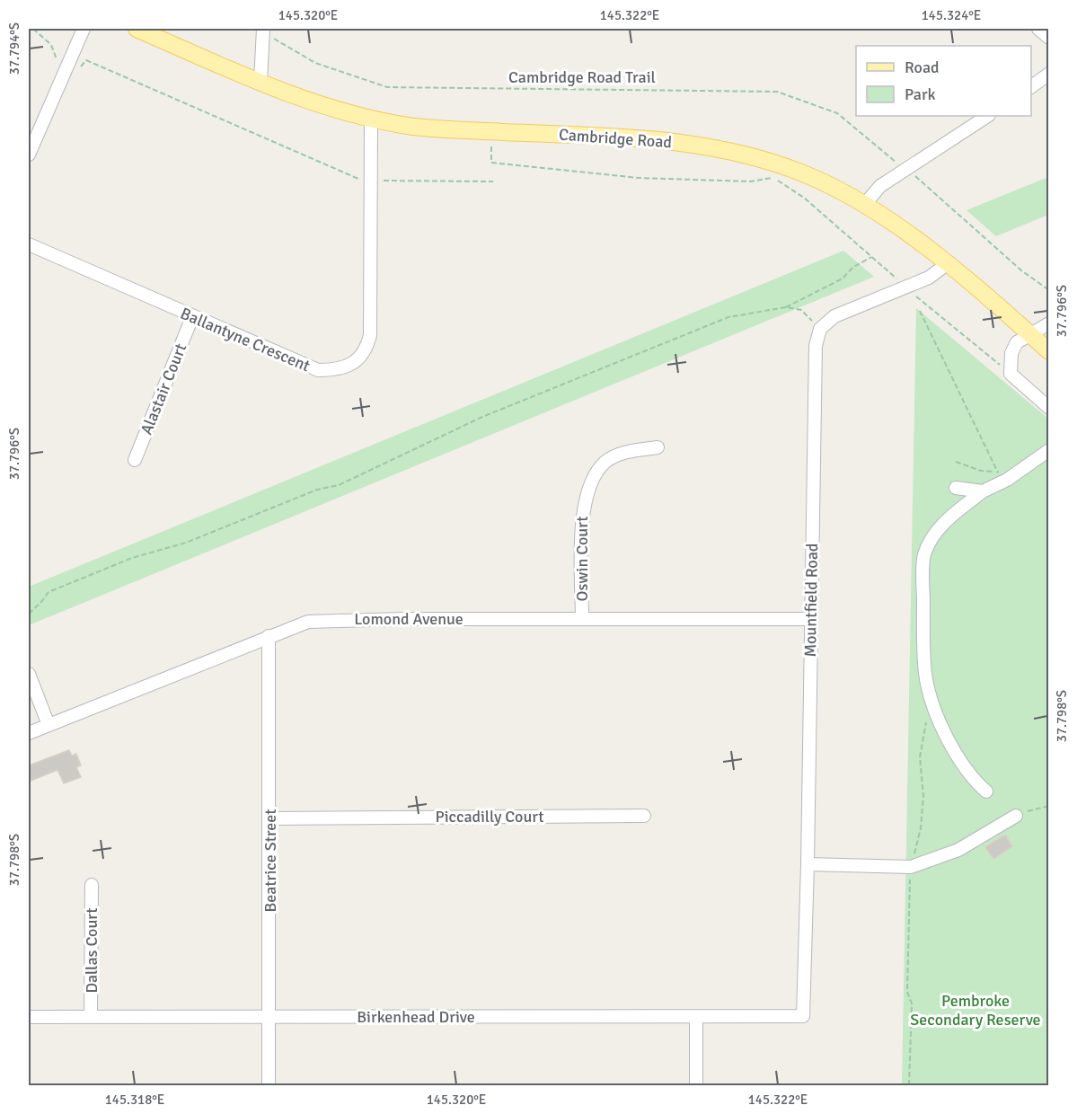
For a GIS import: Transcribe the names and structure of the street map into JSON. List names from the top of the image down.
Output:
{
  "streets": {
    "main road": ["Cambridge Road"],
    "street": [
      "Ballantyne Crescent",
      "Alastair Court",
      "Oswin Court",
      "Mountfield Road",
      "Lomond Avenue",
      "Piccadilly Court",
      "Beatrice Street",
      "Dallas Court",
      "Birkenhead Drive"
    ],
    "path": ["Cambridge Road Trail"]
  },
  "crossings": [
    ["Cambridge Road", "Ballantyne Crescent"],
    ["Cambridge Road", "Mountfield Road"],
    ["Ballantyne Crescent", "Alastair Court"],
    ["Oswin Court", "Lomond Avenue"],
    ["Mountfield Road", "Lomond Avenue"],
    ["Mountfield Road", "Birkenhead Drive"],
    ["Lomond Avenue", "Beatrice Street"],
    ["Piccadilly Court", "Beatrice Street"],
    ["Beatrice Street", "Birkenhead Drive"],
    ["Dallas Court", "Birkenhead Drive"]
  ],
  "parks": ["Pembroke Secondary Reserve"],
  "legend": ["Road", "Park"],
  "coordinates": [
    "145.320°E",
    "145.322°E",
    "145.324°E",
    "37.794°S",
    "37.796°S",
    "37.798°S",
    "145.318°E"
  ]
}
